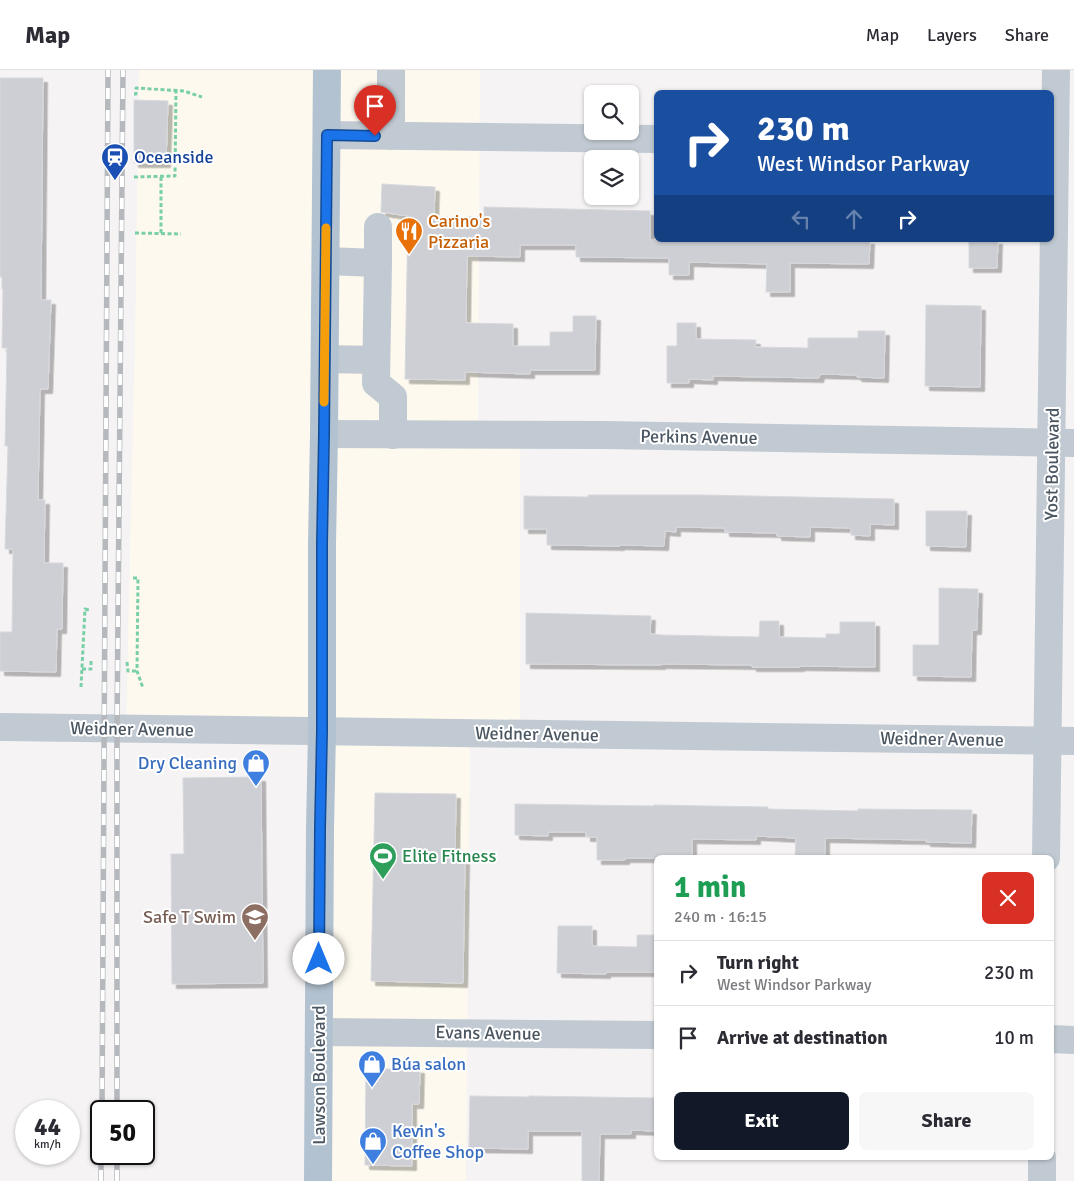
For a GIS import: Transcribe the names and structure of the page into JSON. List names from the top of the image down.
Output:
{
  "streets": {
    "main road": ["Lawson Boulevard"],
    "street": [
      "Perkins Avenue",
      "Yost Boulevard",
      "Weidner Avenue",
      "Evans Avenue"
    ]
  },
  "crossings": [
    ["Perkins Avenue", "Yost Boulevard"],
    ["Perkins Avenue", "Lawson Boulevard"],
    ["Yost Boulevard", "Weidner Avenue"],
    ["Weidner Avenue", "Lawson Boulevard"],
    ["Evans Avenue", "Lawson Boulevard"]
  ],
  "places": {
    "station": ["Oceanside"],
    "restaurant": ["Carino's Pizzaria"],
    "shop": ["Dry Cleaning", "Búa salon", "Kevin's Coffee Shop"],
    "sports": ["Elite Fitness"],
    "school or university": ["Safe T Swim"]
  },
  "page": {
    "header": "Map",
    "nav": ["Map", "Layers", "Share"],
    "turn": ["230 m", "West Windsor Parkway"],
    "heading": ["1 min", "240 m · 16:15"],
    "list": [
      {
        "name": "Turn right",
        "note": "West Windsor Parkway",
        "value": "230 m"
      },
      {
        "name": "Arrive at destination",
        "value": "10 m"
      }
    ],
    "buttons": ["Exit", "Share"],
    "speed": "44 km/h",
    "limit": "50"
  }
}
